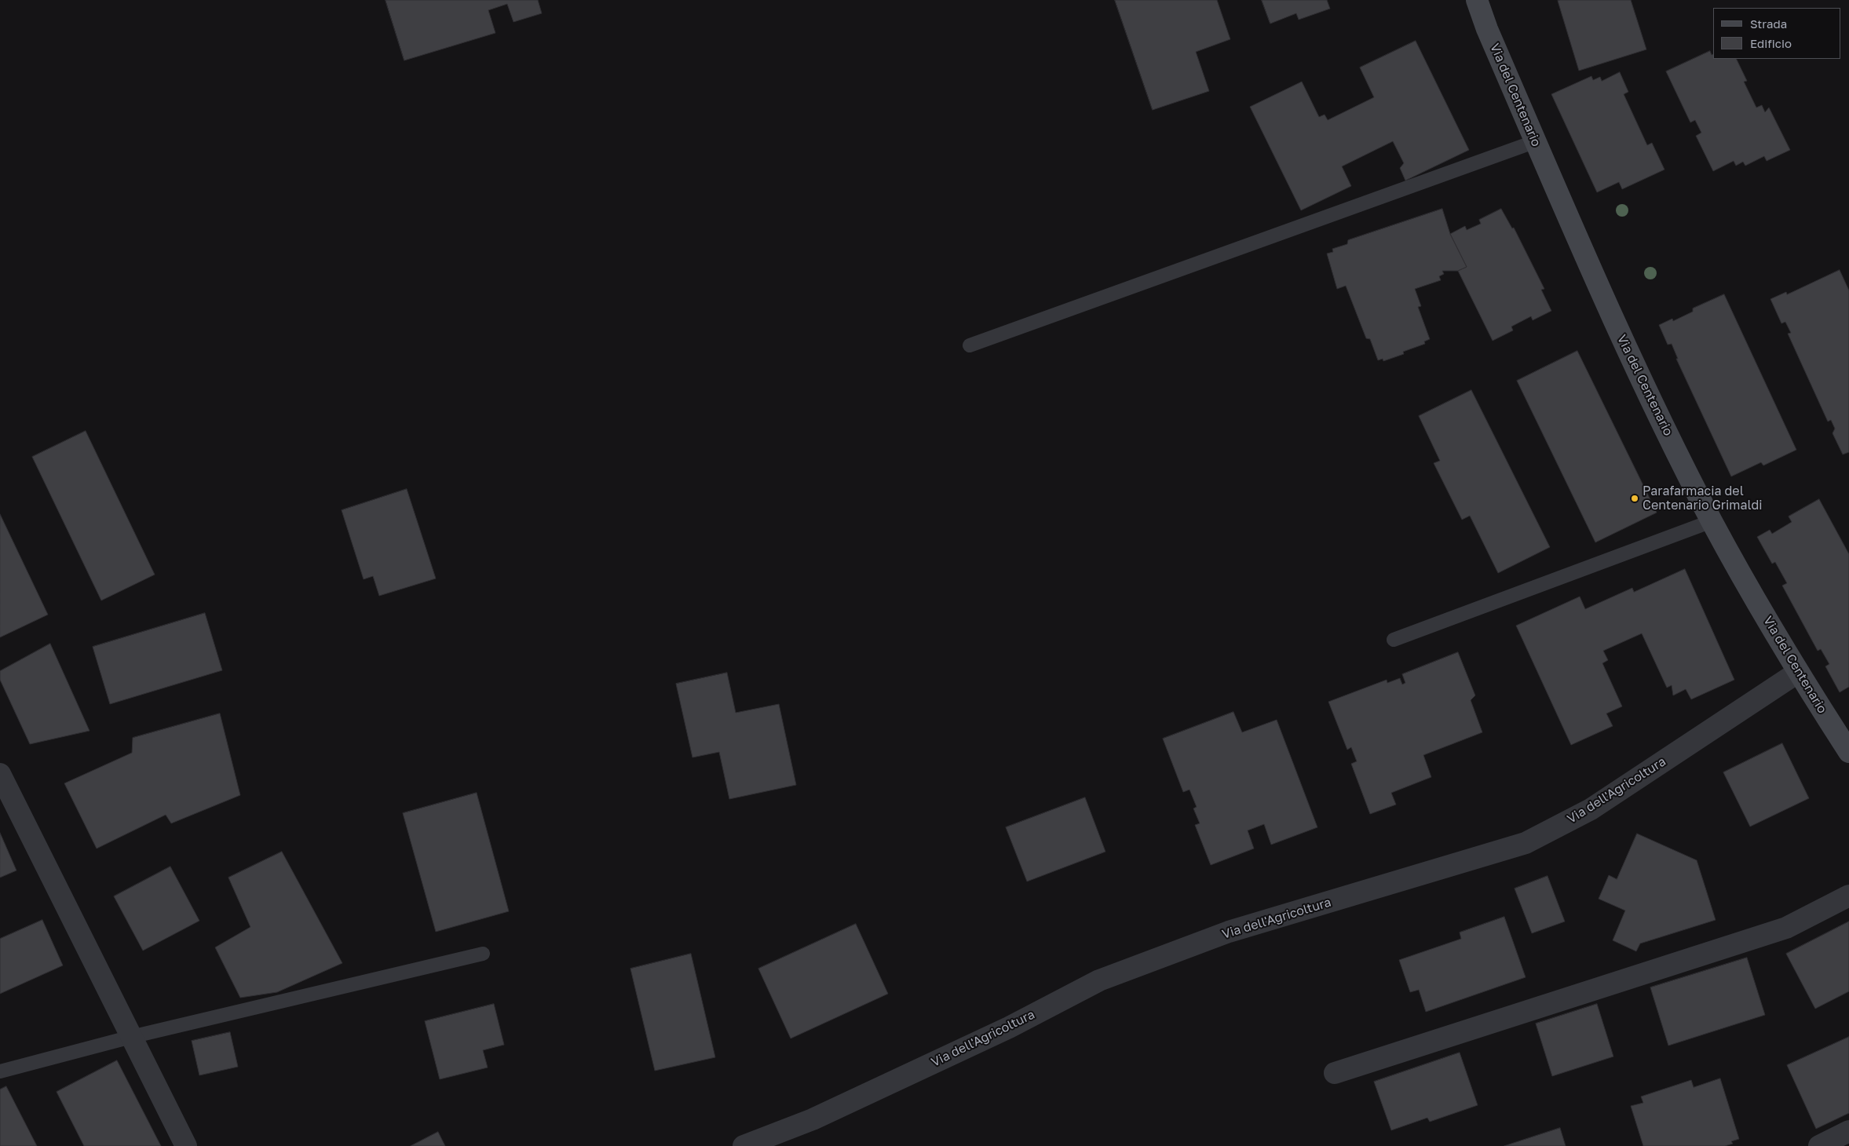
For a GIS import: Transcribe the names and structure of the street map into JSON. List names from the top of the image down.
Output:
{
  "streets": {
    "street": ["Via del Centenario", "Via dell'Agricoltura"]
  },
  "crossings": [
    ["Via del Centenario", "Via dell'Agricoltura"]
  ],
  "places": ["Parafarmacia del Centenario Grimaldi"],
  "legend": ["Strada", "Edificio"]
}
